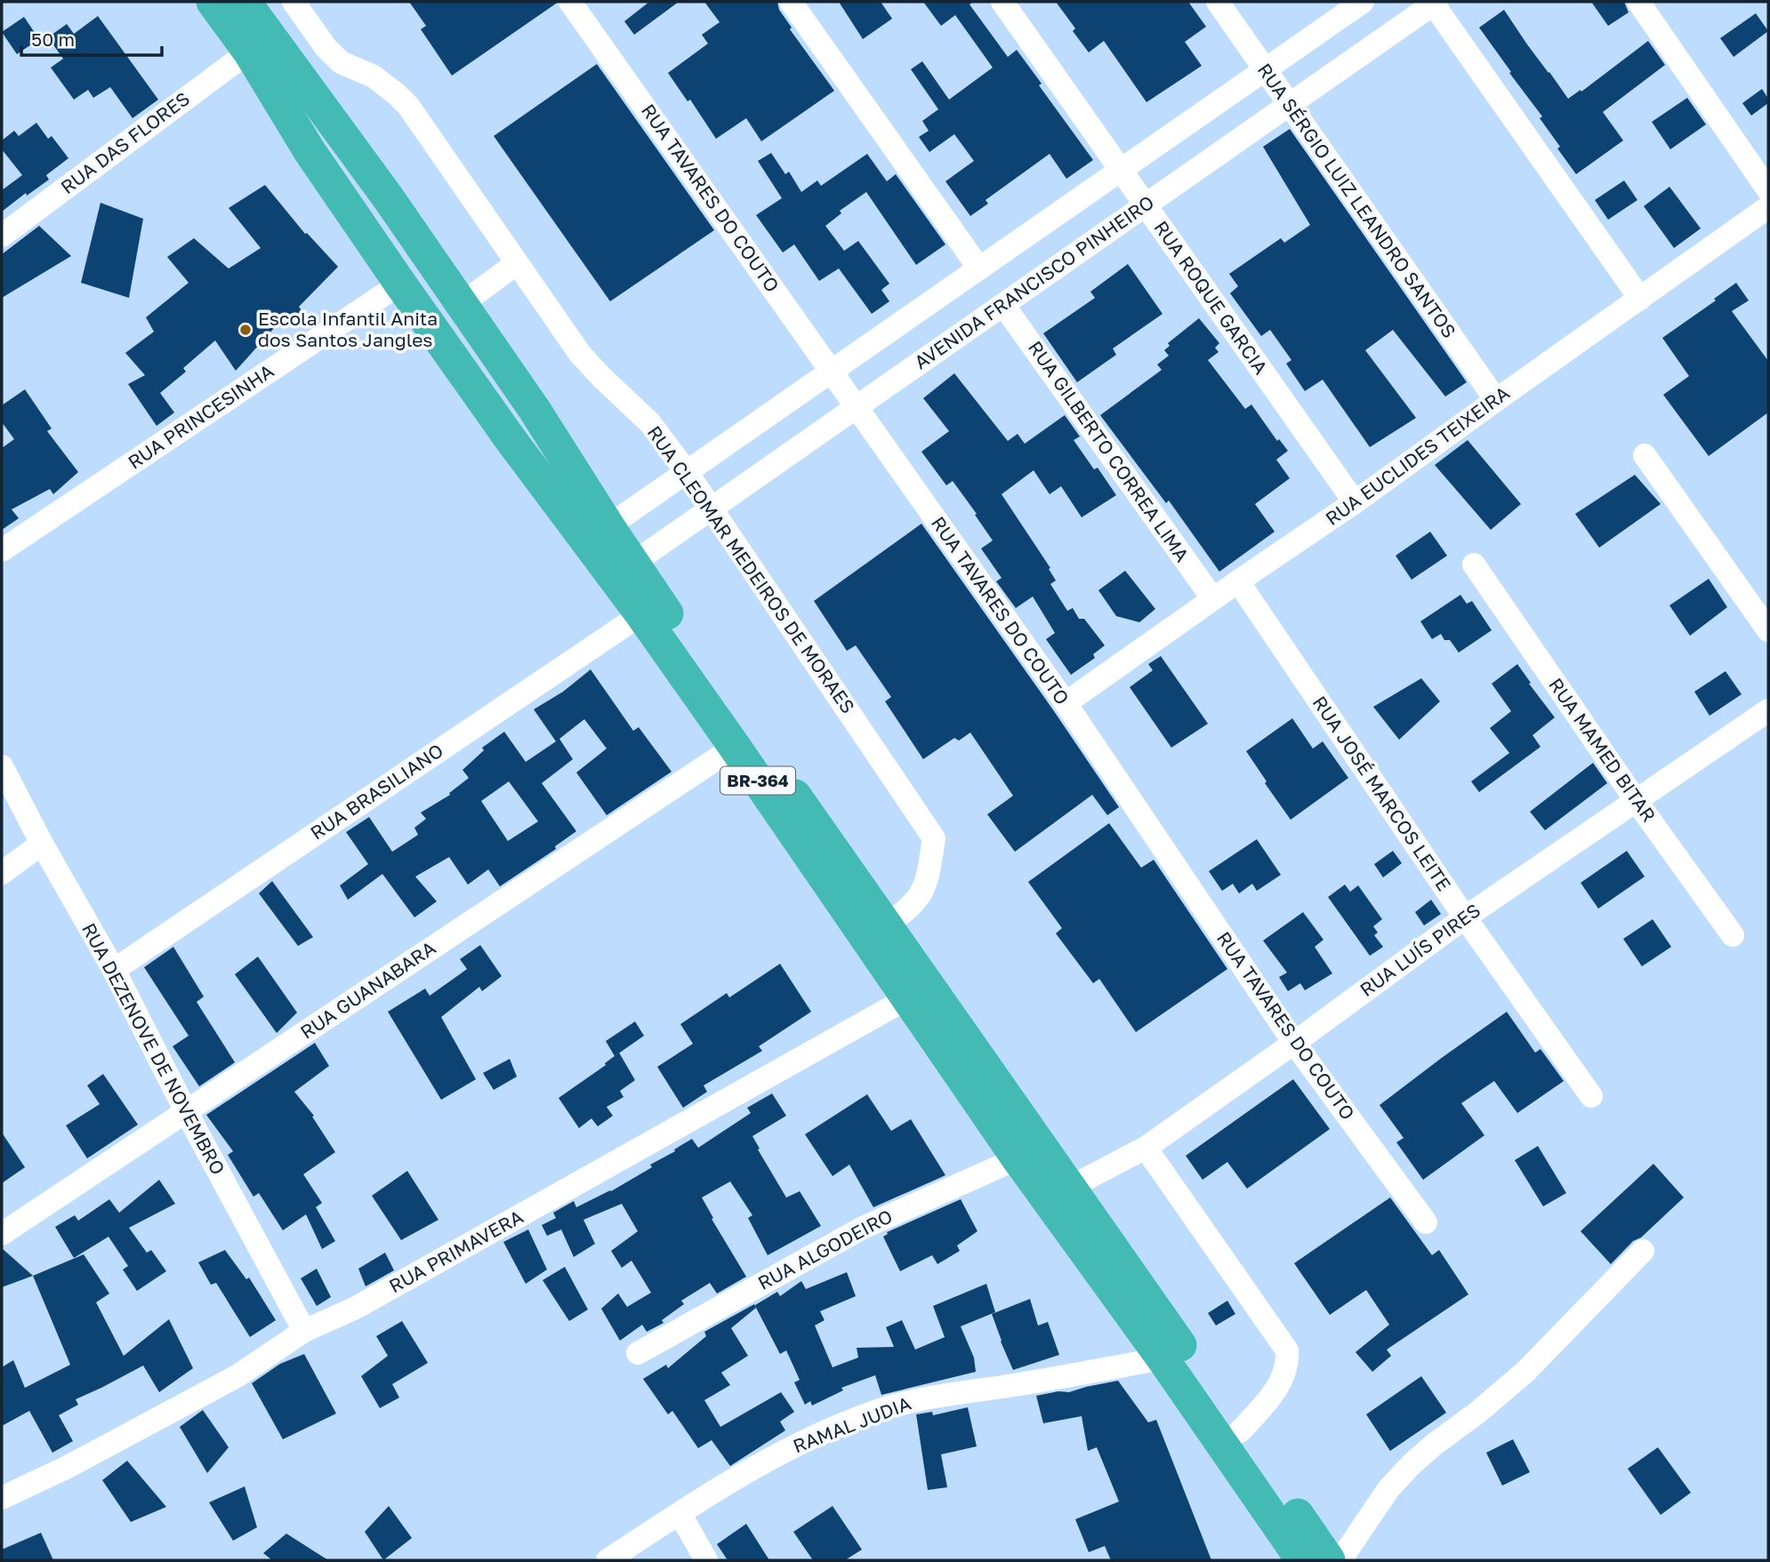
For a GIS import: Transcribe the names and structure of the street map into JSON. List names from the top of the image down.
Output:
{
  "streets": {
    "highway": ["BR-364"],
    "street": [
      "RUA DAS FLORES",
      "RUA TAVARES DO COUTO",
      "RUA SÉRGIO LUIZ LEANDRO SANTOS",
      "AVENIDA FRANCISCO PINHEIRO",
      "RUA ROQUE GARCIA",
      "RUA PRINCESINHA",
      "RUA GILBERTO CORREA LIMA",
      "RUA EUCLIDES TEIXEIRA",
      "RUA CLEOMAR MEDEIROS DE MORAES",
      "RUA MAMED BITAR",
      "RUA BRASILIANO",
      "RUA JOSÉ MARCOS LEITE",
      "RUA LUÍS PIRES",
      "RUA GUANABARA",
      "RUA DEZENOVE DE NOVEMBRO",
      "RUA ALGODEIRO",
      "RUA PRIMAVERA",
      "RAMAL JUDIA"
    ]
  },
  "crossings": [
    ["RUA DAS FLORES", "BR-364"],
    ["RUA TAVARES DO COUTO", "AVENIDA FRANCISCO PINHEIRO"],
    ["RUA TAVARES DO COUTO", "RUA EUCLIDES TEIXEIRA"],
    ["RUA TAVARES DO COUTO", "RUA LUÍS PIRES"],
    ["RUA SÉRGIO LUIZ LEANDRO SANTOS", "AVENIDA FRANCISCO PINHEIRO"],
    ["RUA SÉRGIO LUIZ LEANDRO SANTOS", "RUA EUCLIDES TEIXEIRA"],
    ["AVENIDA FRANCISCO PINHEIRO", "RUA ROQUE GARCIA"],
    ["AVENIDA FRANCISCO PINHEIRO", "RUA GILBERTO CORREA LIMA"],
    ["AVENIDA FRANCISCO PINHEIRO", "RUA CLEOMAR MEDEIROS DE MORAES"],
    ["AVENIDA FRANCISCO PINHEIRO", "BR-364"],
    ["RUA ROQUE GARCIA", "RUA EUCLIDES TEIXEIRA"],
    ["RUA PRINCESINHA", "BR-364"],
    ["RUA GILBERTO CORREA LIMA", "RUA EUCLIDES TEIXEIRA"],
    ["RUA EUCLIDES TEIXEIRA", "RUA JOSÉ MARCOS LEITE"],
    ["RUA CLEOMAR MEDEIROS DE MORAES", "BR-364"],
    ["RUA MAMED BITAR", "RUA LUÍS PIRES"],
    ["BR-364", "RUA BRASILIANO"],
    ["BR-364", "RUA LUÍS PIRES"],
    ["BR-364", "RUA GUANABARA"],
    ["BR-364", "RUA ALGODEIRO"],
    ["BR-364", "RUA PRIMAVERA"],
    ["BR-364", "RAMAL JUDIA"],
    ["RUA BRASILIANO", "RUA DEZENOVE DE NOVEMBRO"],
    ["RUA JOSÉ MARCOS LEITE", "RUA LUÍS PIRES"],
    ["RUA GUANABARA", "RUA DEZENOVE DE NOVEMBRO"],
    ["RUA DEZENOVE DE NOVEMBRO", "RUA PRIMAVERA"]
  ],
  "places": ["Escola Infantil Anita dos Santos Jangles"],
  "scale_bar": "50 m"
}
